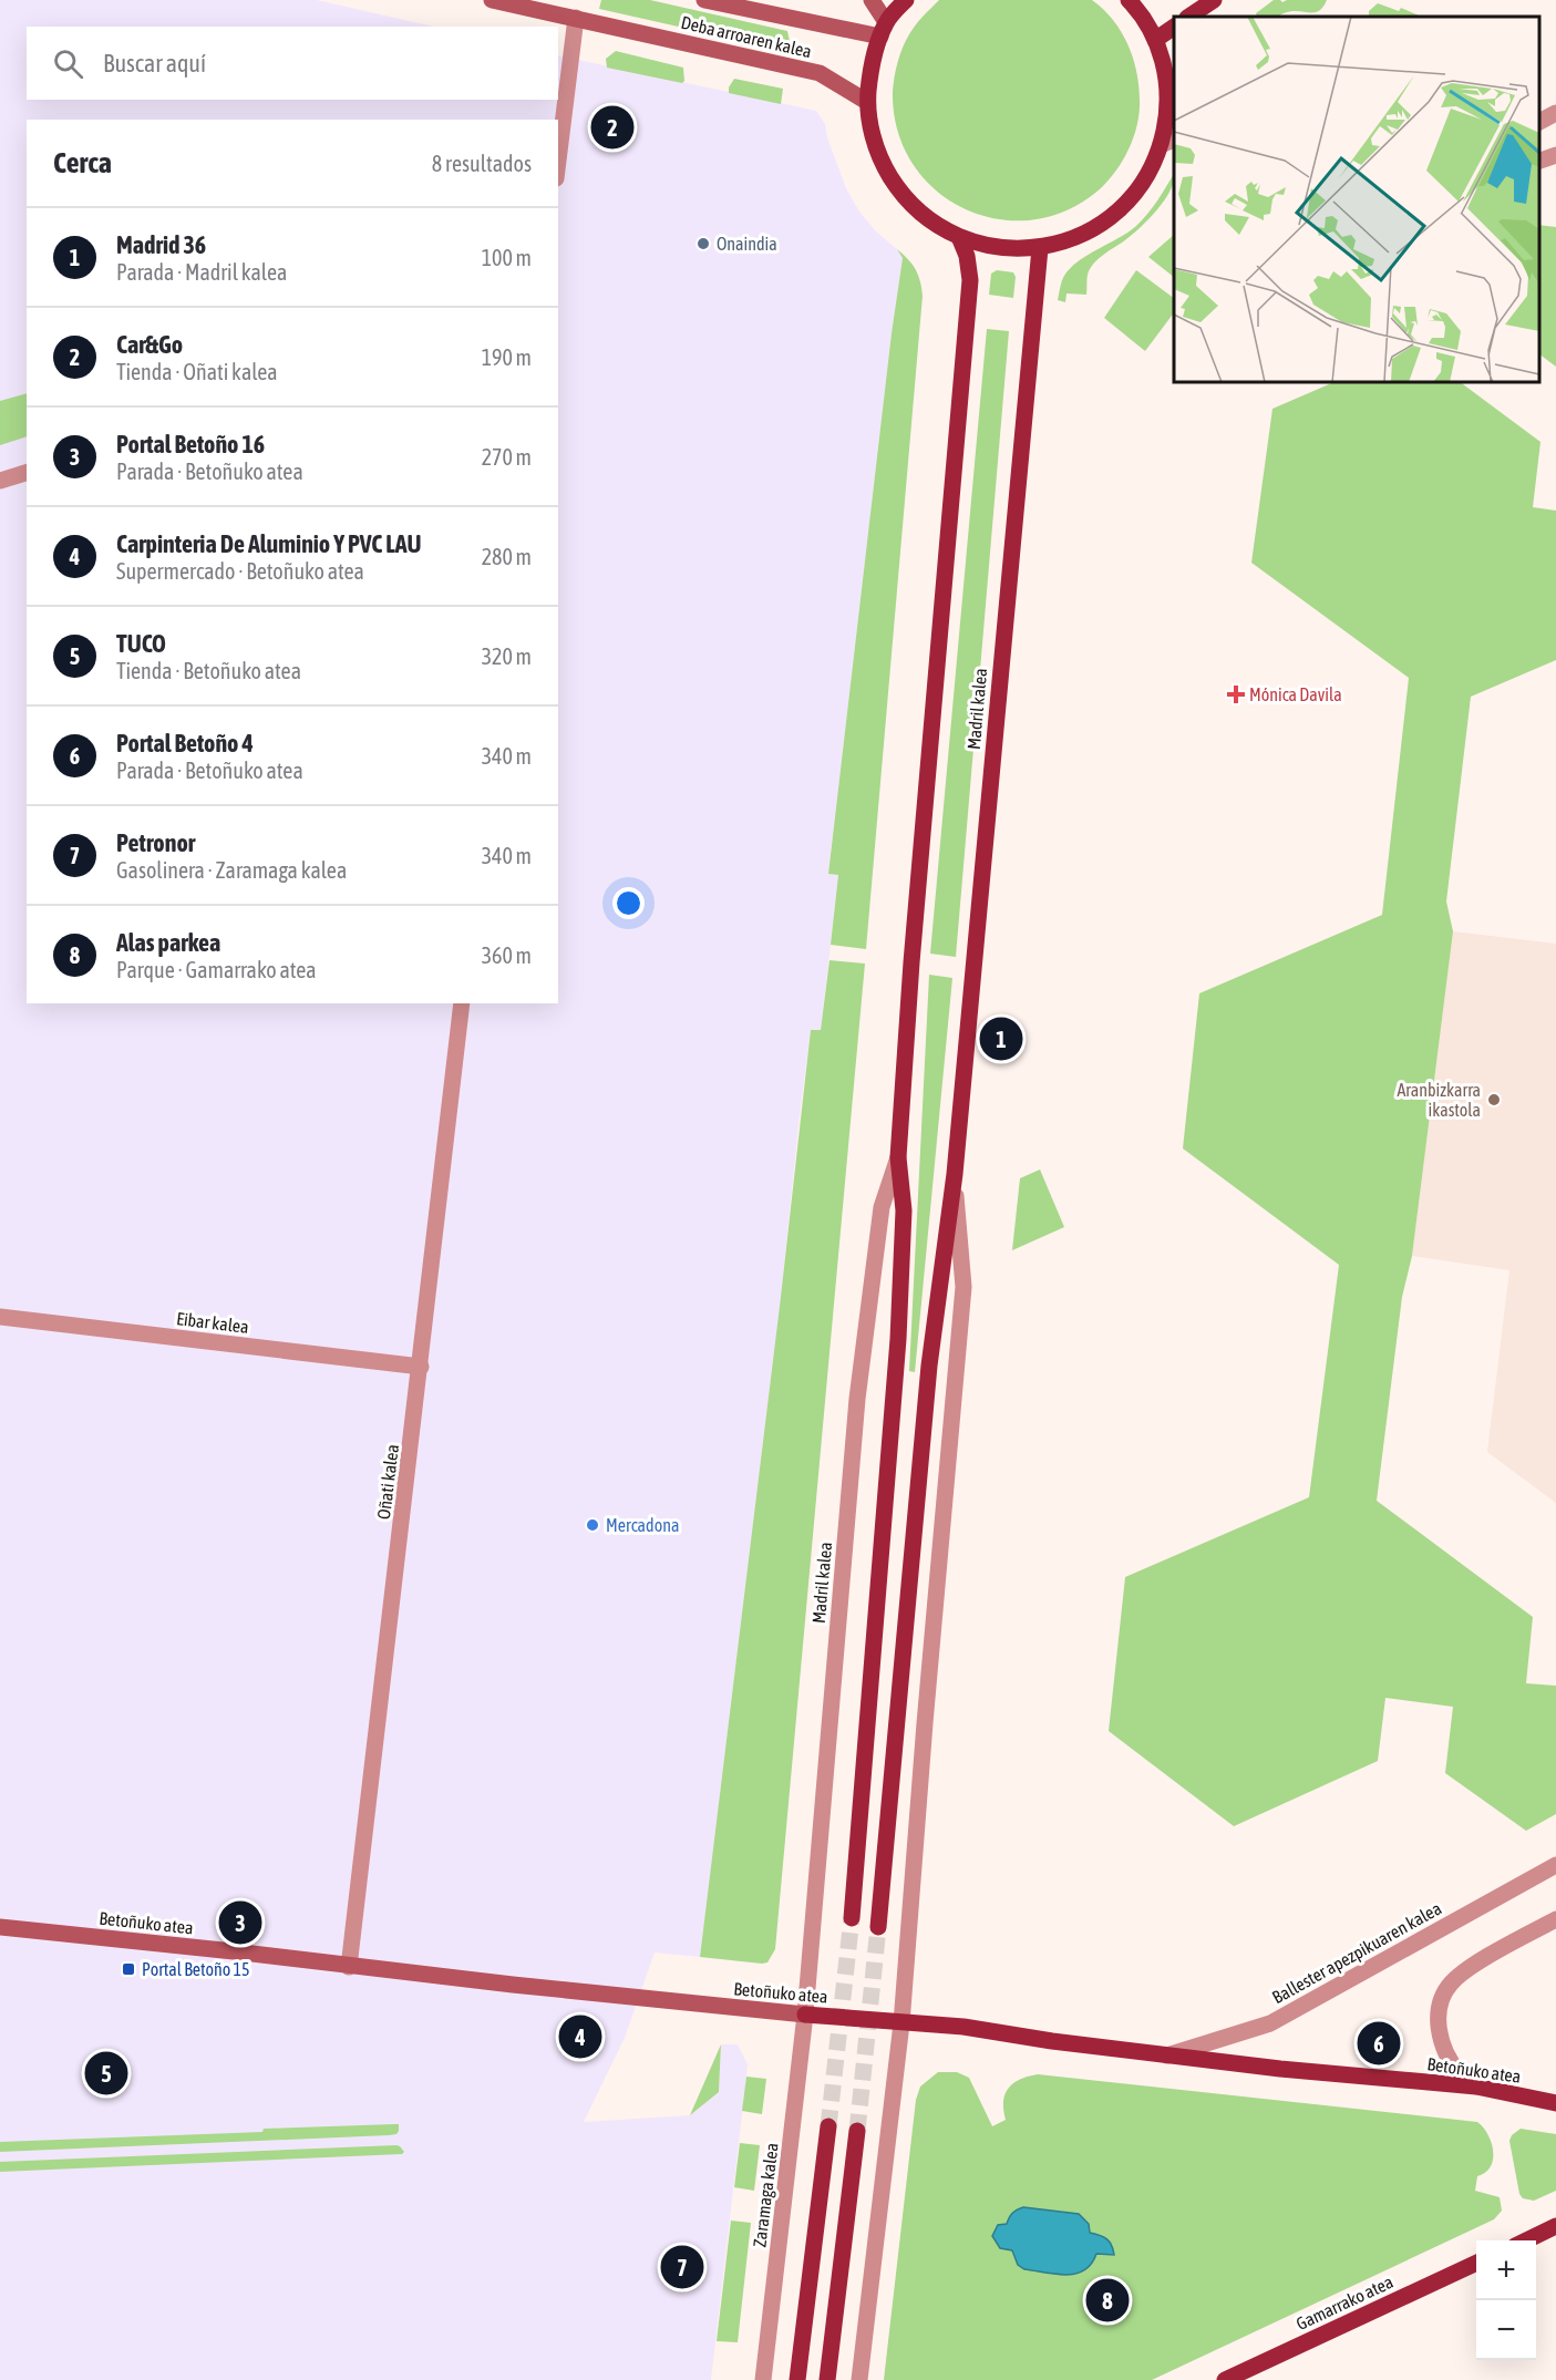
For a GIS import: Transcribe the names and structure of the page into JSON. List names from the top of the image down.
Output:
{
  "streets": {
    "main road": [
      "Deba arroaren kalea",
      "Madril kalea",
      "Betoñuko atea",
      "Gamarrako atea"
    ],
    "street": [
      "Eibar kalea",
      "Oñati kalea",
      "Ballester apezpikuaren kalea",
      "Zaramaga kalea"
    ]
  },
  "crossings": [
    ["Madril kalea", "Betoñuko atea"],
    ["Madril kalea", "Zaramaga kalea"],
    ["Eibar kalea", "Oñati kalea"],
    ["Oñati kalea", "Betoñuko atea"],
    ["Betoñuko atea", "Ballester apezpikuaren kalea"],
    ["Betoñuko atea", "Zaramaga kalea"]
  ],
  "places": {
    "other": ["Onaindia", "Aranbizkarra ikastola", "Mercadona"],
    "health": ["Mónica Davila"],
    "transit": ["Portal Betoño 15"]
  },
  "page": {
    "search": "Buscar aquí",
    "pins": [
      "2",
      "1",
      "3",
      "4",
      "6",
      "5",
      "7",
      "8"
    ],
    "heading": ["Cerca", "8 resultados"],
    "list": [
      {
        "mark": "1",
        "name": "Madrid 36",
        "note": "Parada · Madril kalea",
        "value": "100 m"
      },
      {
        "mark": "2",
        "name": "Car&Go",
        "note": "Tienda · Oñati kalea",
        "value": "190 m"
      },
      {
        "mark": "3",
        "name": "Portal Betoño 16",
        "note": "Parada · Betoñuko atea",
        "value": "270 m"
      },
      {
        "mark": "4",
        "name": "Carpinteria De Aluminio Y PVC LAU",
        "note": "Supermercado · Betoñuko atea",
        "value": "280 m"
      },
      {
        "mark": "5",
        "name": "TUCO",
        "note": "Tienda · Betoñuko atea",
        "value": "320 m"
      },
      {
        "mark": "6",
        "name": "Portal Betoño 4",
        "note": "Parada · Betoñuko atea",
        "value": "340 m"
      },
      {
        "mark": "7",
        "name": "Petronor",
        "note": "Gasolinera · Zaramaga kalea",
        "value": "340 m"
      },
      {
        "mark": "8",
        "name": "Alas parkea",
        "note": "Parque · Gamarrako atea",
        "value": "360 m"
      }
    ],
    "map_buttons": ["+", "−"]
  }
}
